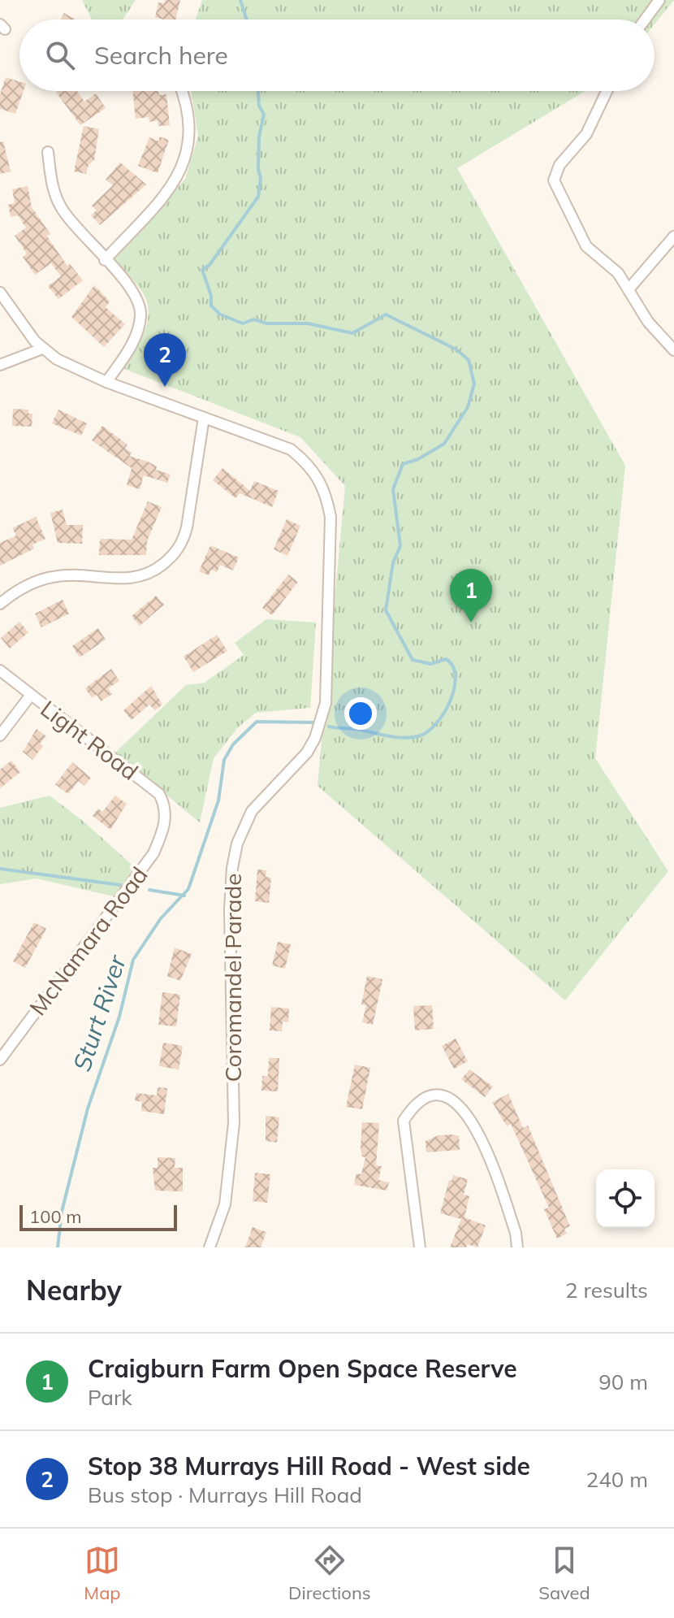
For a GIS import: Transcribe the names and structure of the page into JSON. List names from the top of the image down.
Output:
{
  "streets": {
    "street": ["Light Road", "McNamara Road", "Coromandel Parade"]
  },
  "crossings": [
    ["Light Road", "McNamara Road"]
  ],
  "water": ["Sturt River"],
  "scale_bar": "100 m",
  "page": {
    "search": "Search here",
    "pins": ["2", "1"],
    "scale": "100 m",
    "heading": ["Nearby", "2 results"],
    "list": [
      {
        "mark": "1",
        "name": "Craigburn Farm Open Space Reserve",
        "note": "Park",
        "value": "90 m"
      },
      {
        "mark": "2",
        "name": "Stop 38 Murrays Hill Road - West side",
        "note": "Bus stop · Murrays Hill Road",
        "value": "240 m"
      }
    ],
    "nav": ["Map", "Directions", "Saved"]
  }
}
